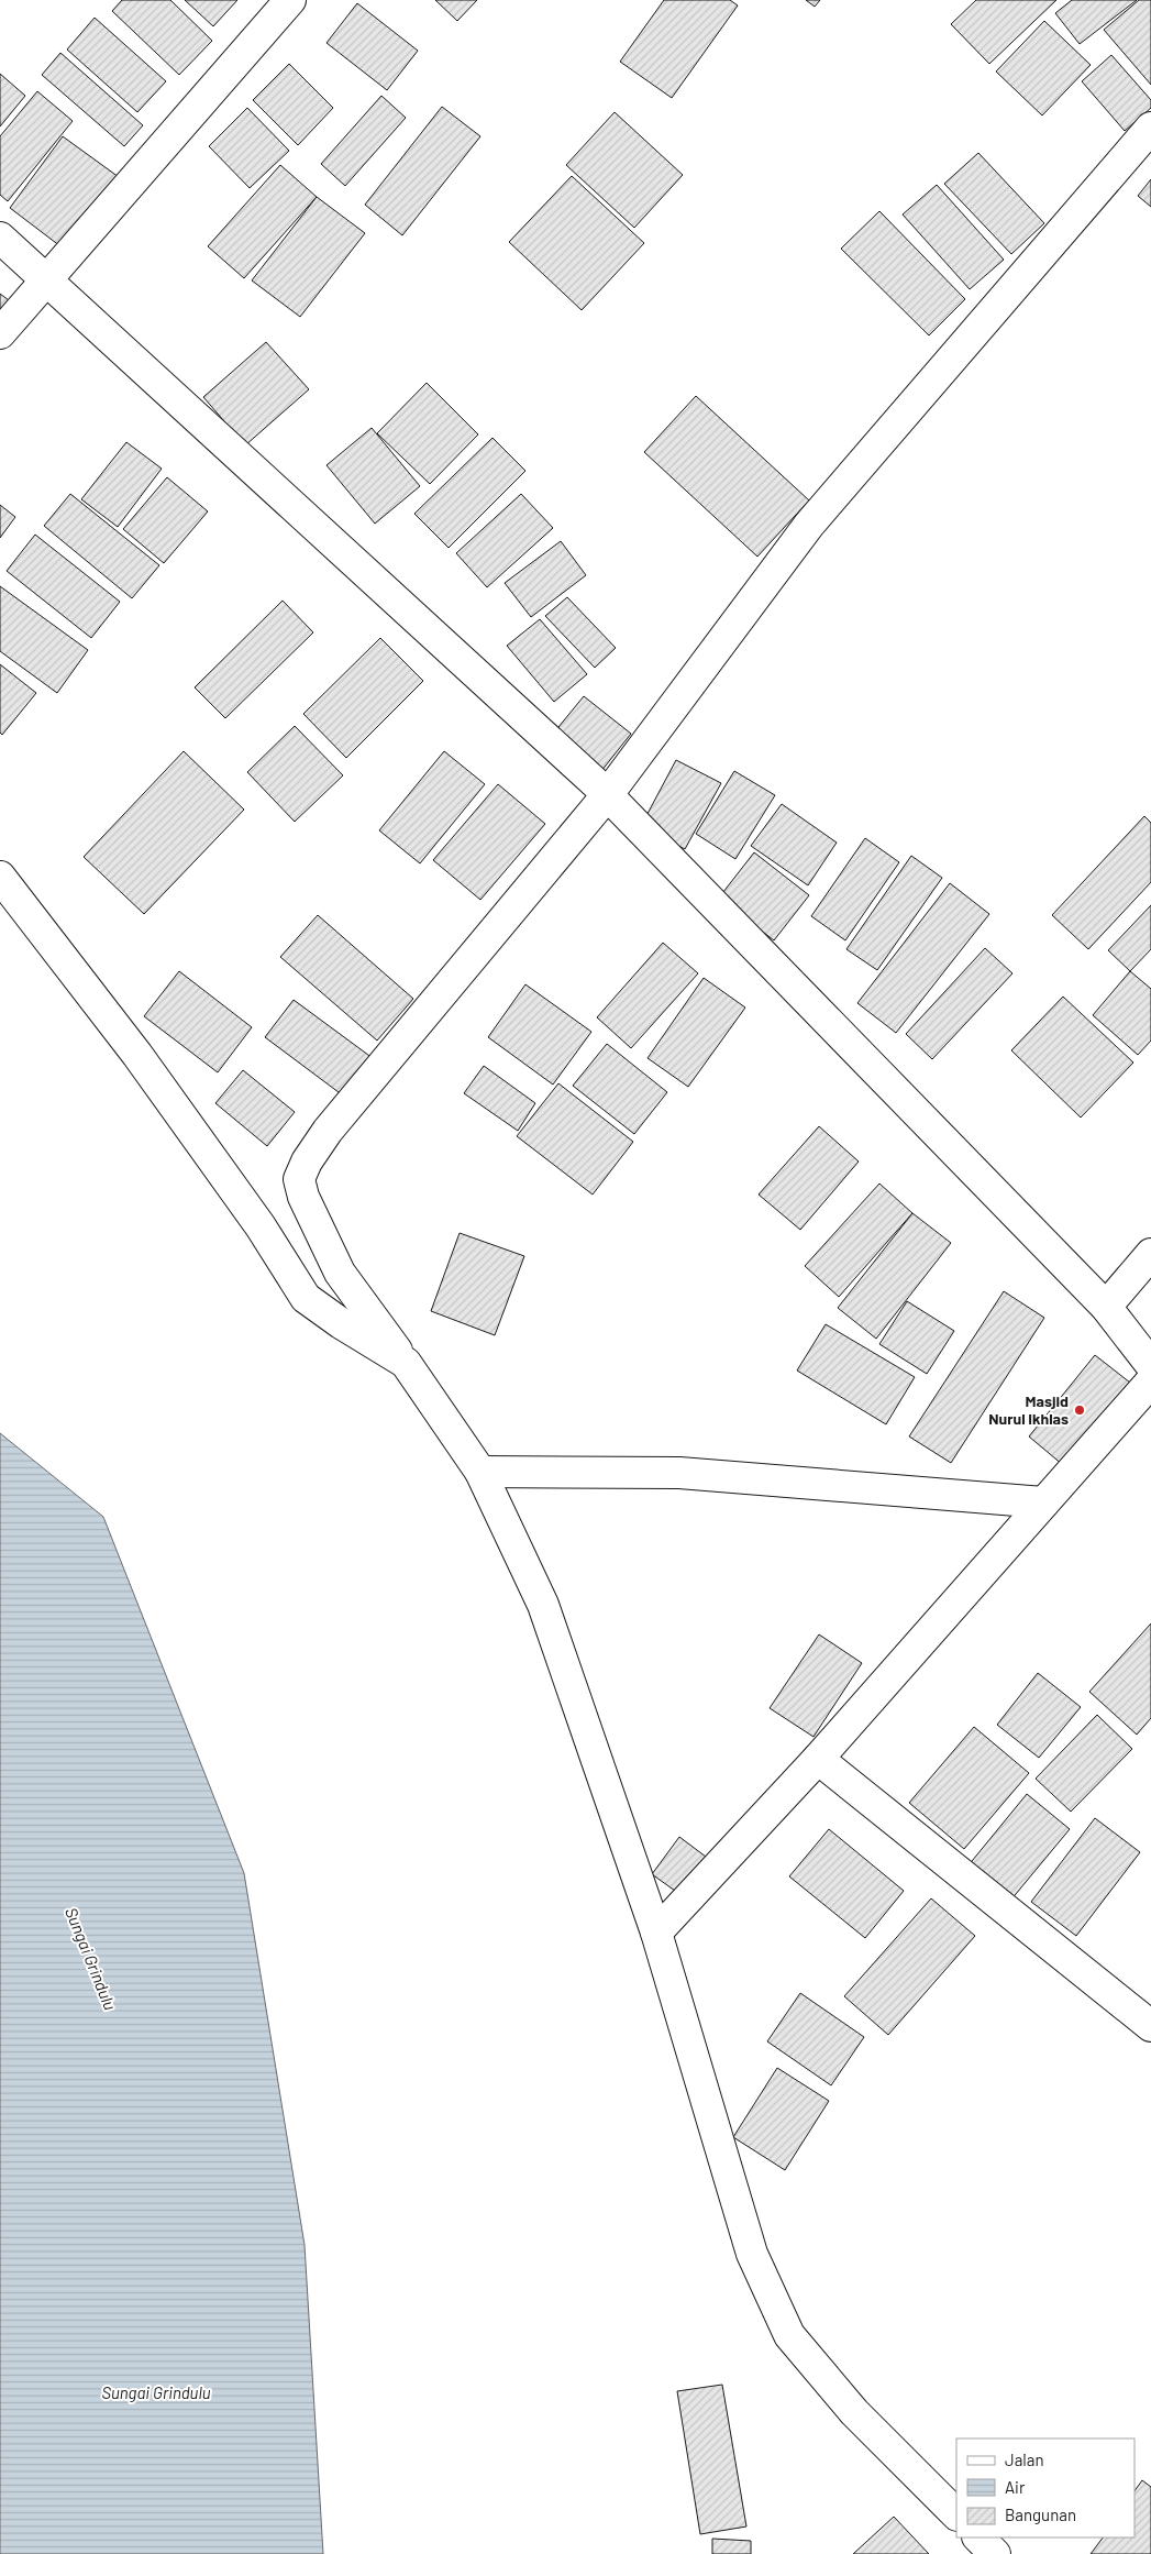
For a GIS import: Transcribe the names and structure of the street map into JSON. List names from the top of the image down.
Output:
{
  "water": ["Sungai Grindulu"],
  "places": ["Masjid Nurul Ikhlas"],
  "legend": ["Jalan", "Air", "Bangunan"]
}
